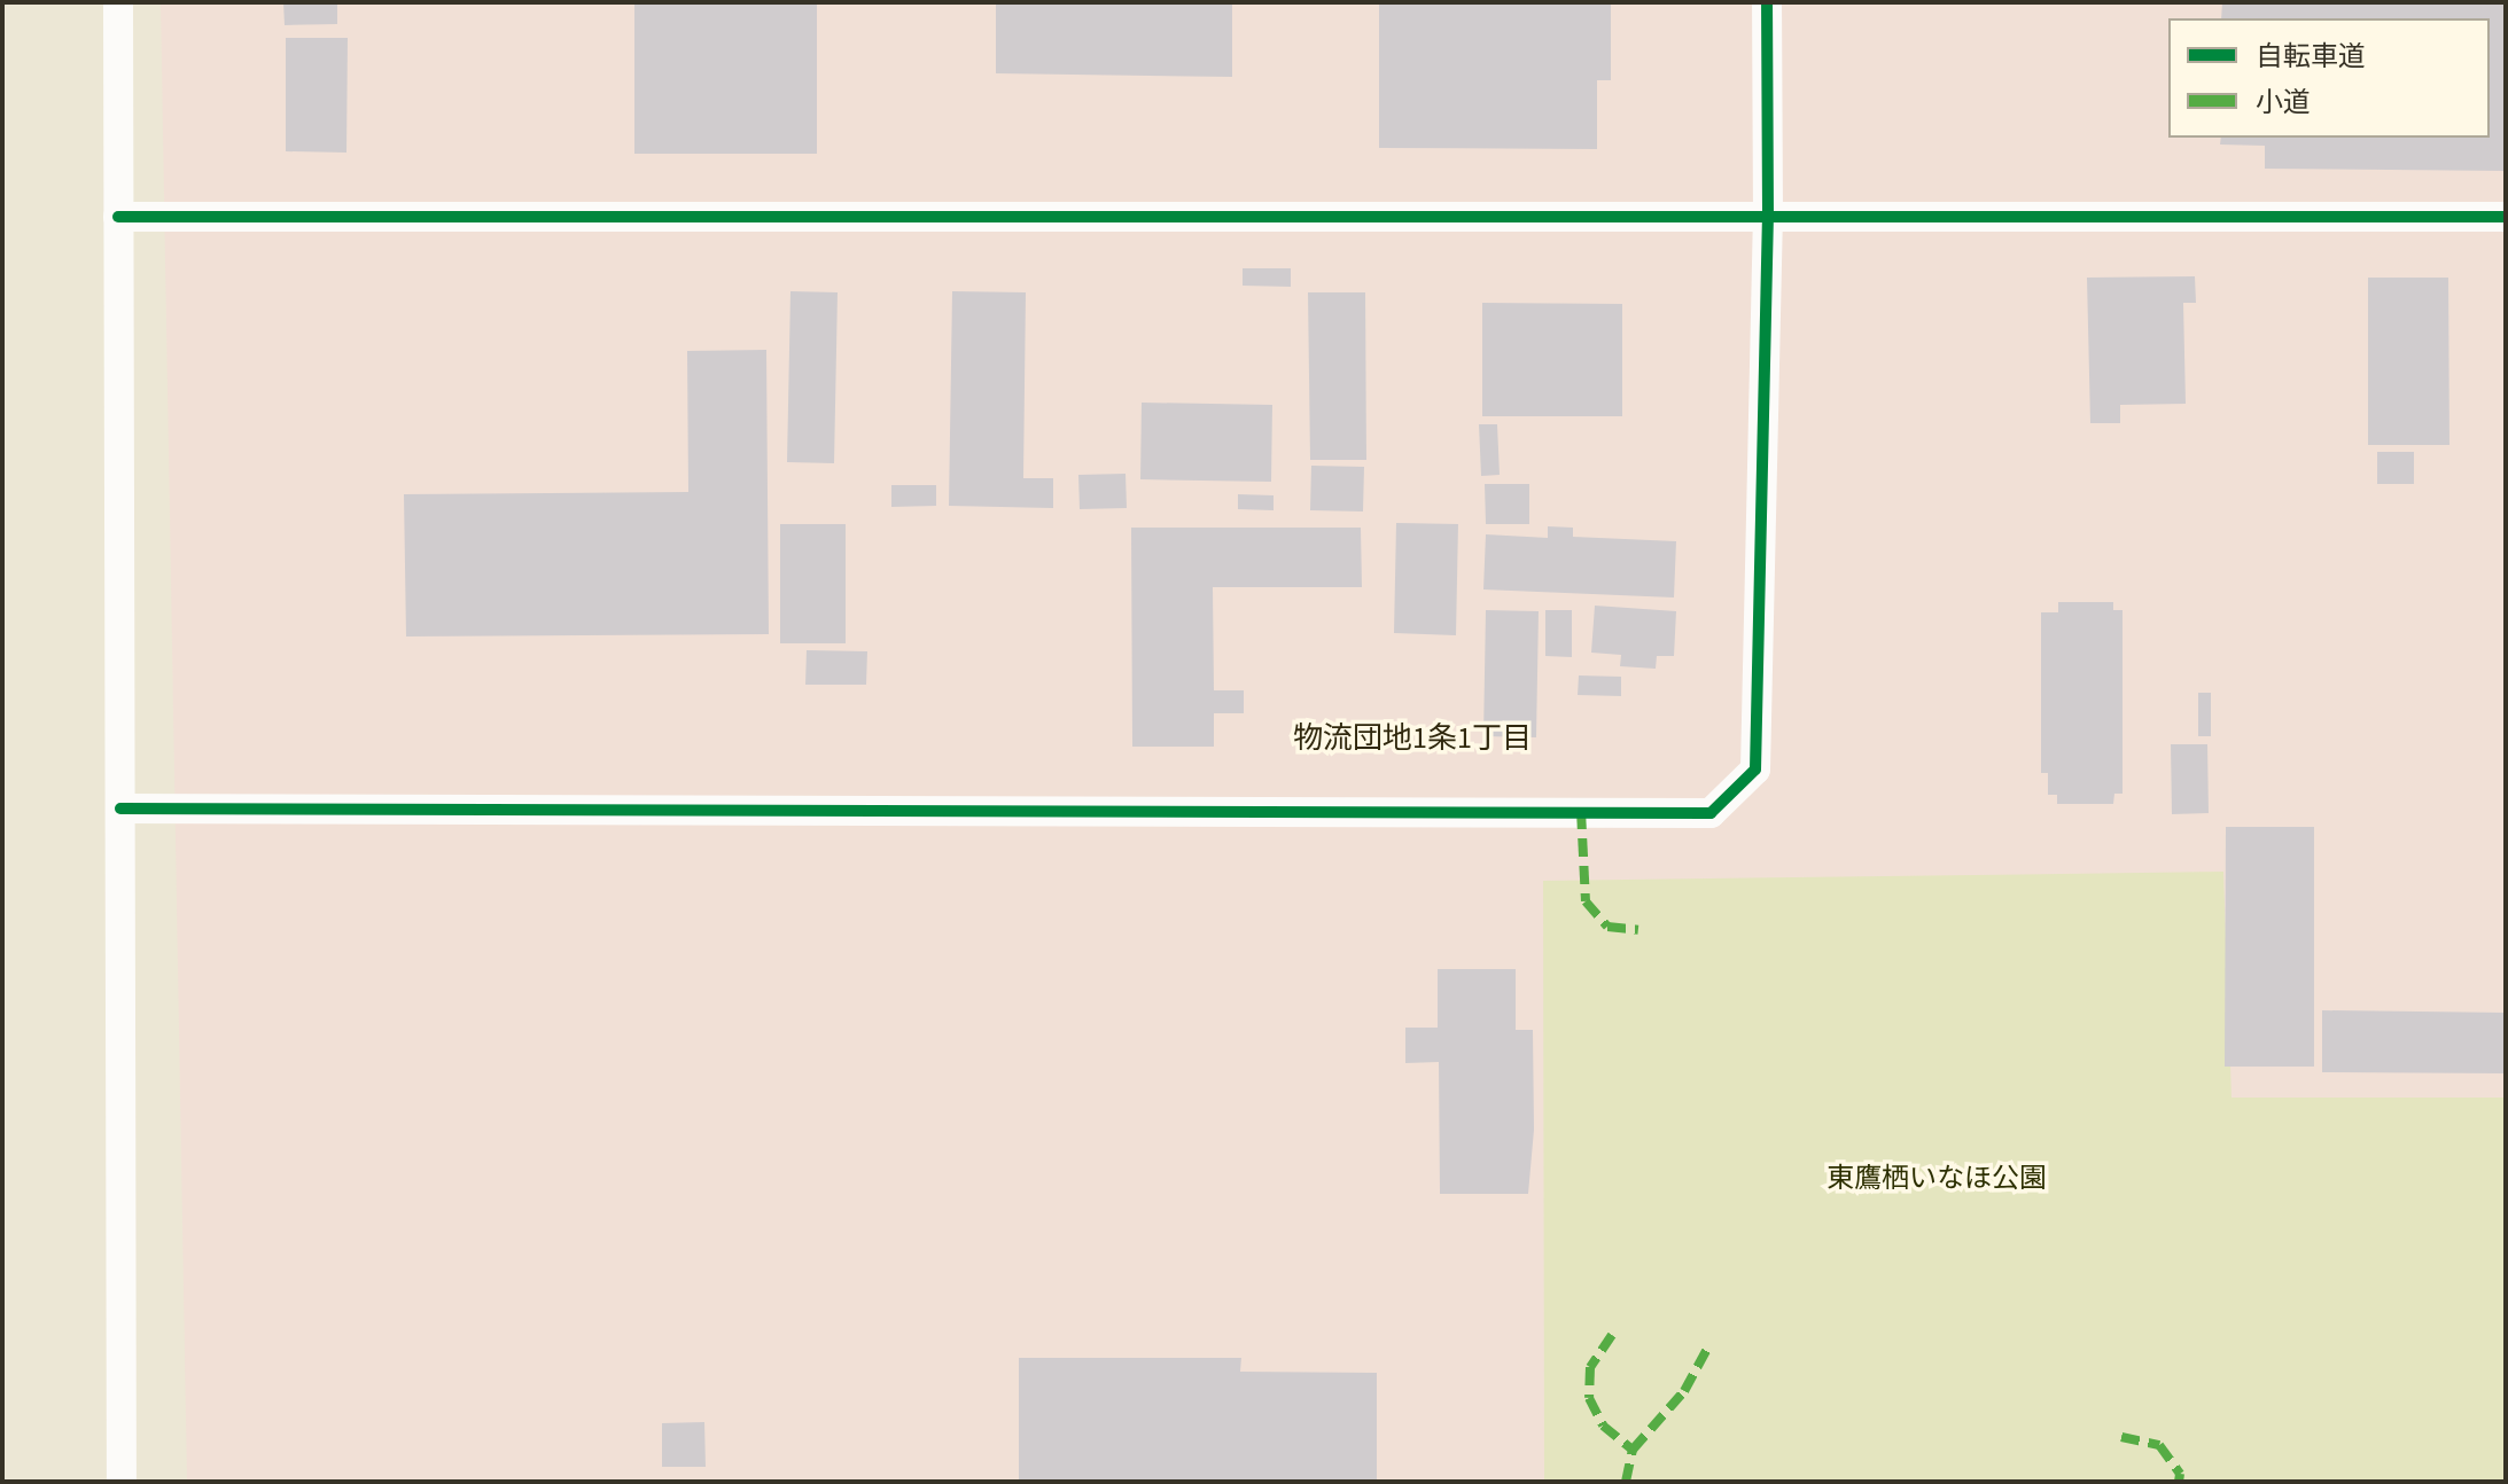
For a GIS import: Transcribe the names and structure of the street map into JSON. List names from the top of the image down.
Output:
{
  "districts": ["物流団地1条1丁目"],
  "parks": ["東鷹栖いなほ公園"],
  "legend": ["自転車道", "小道"]
}
